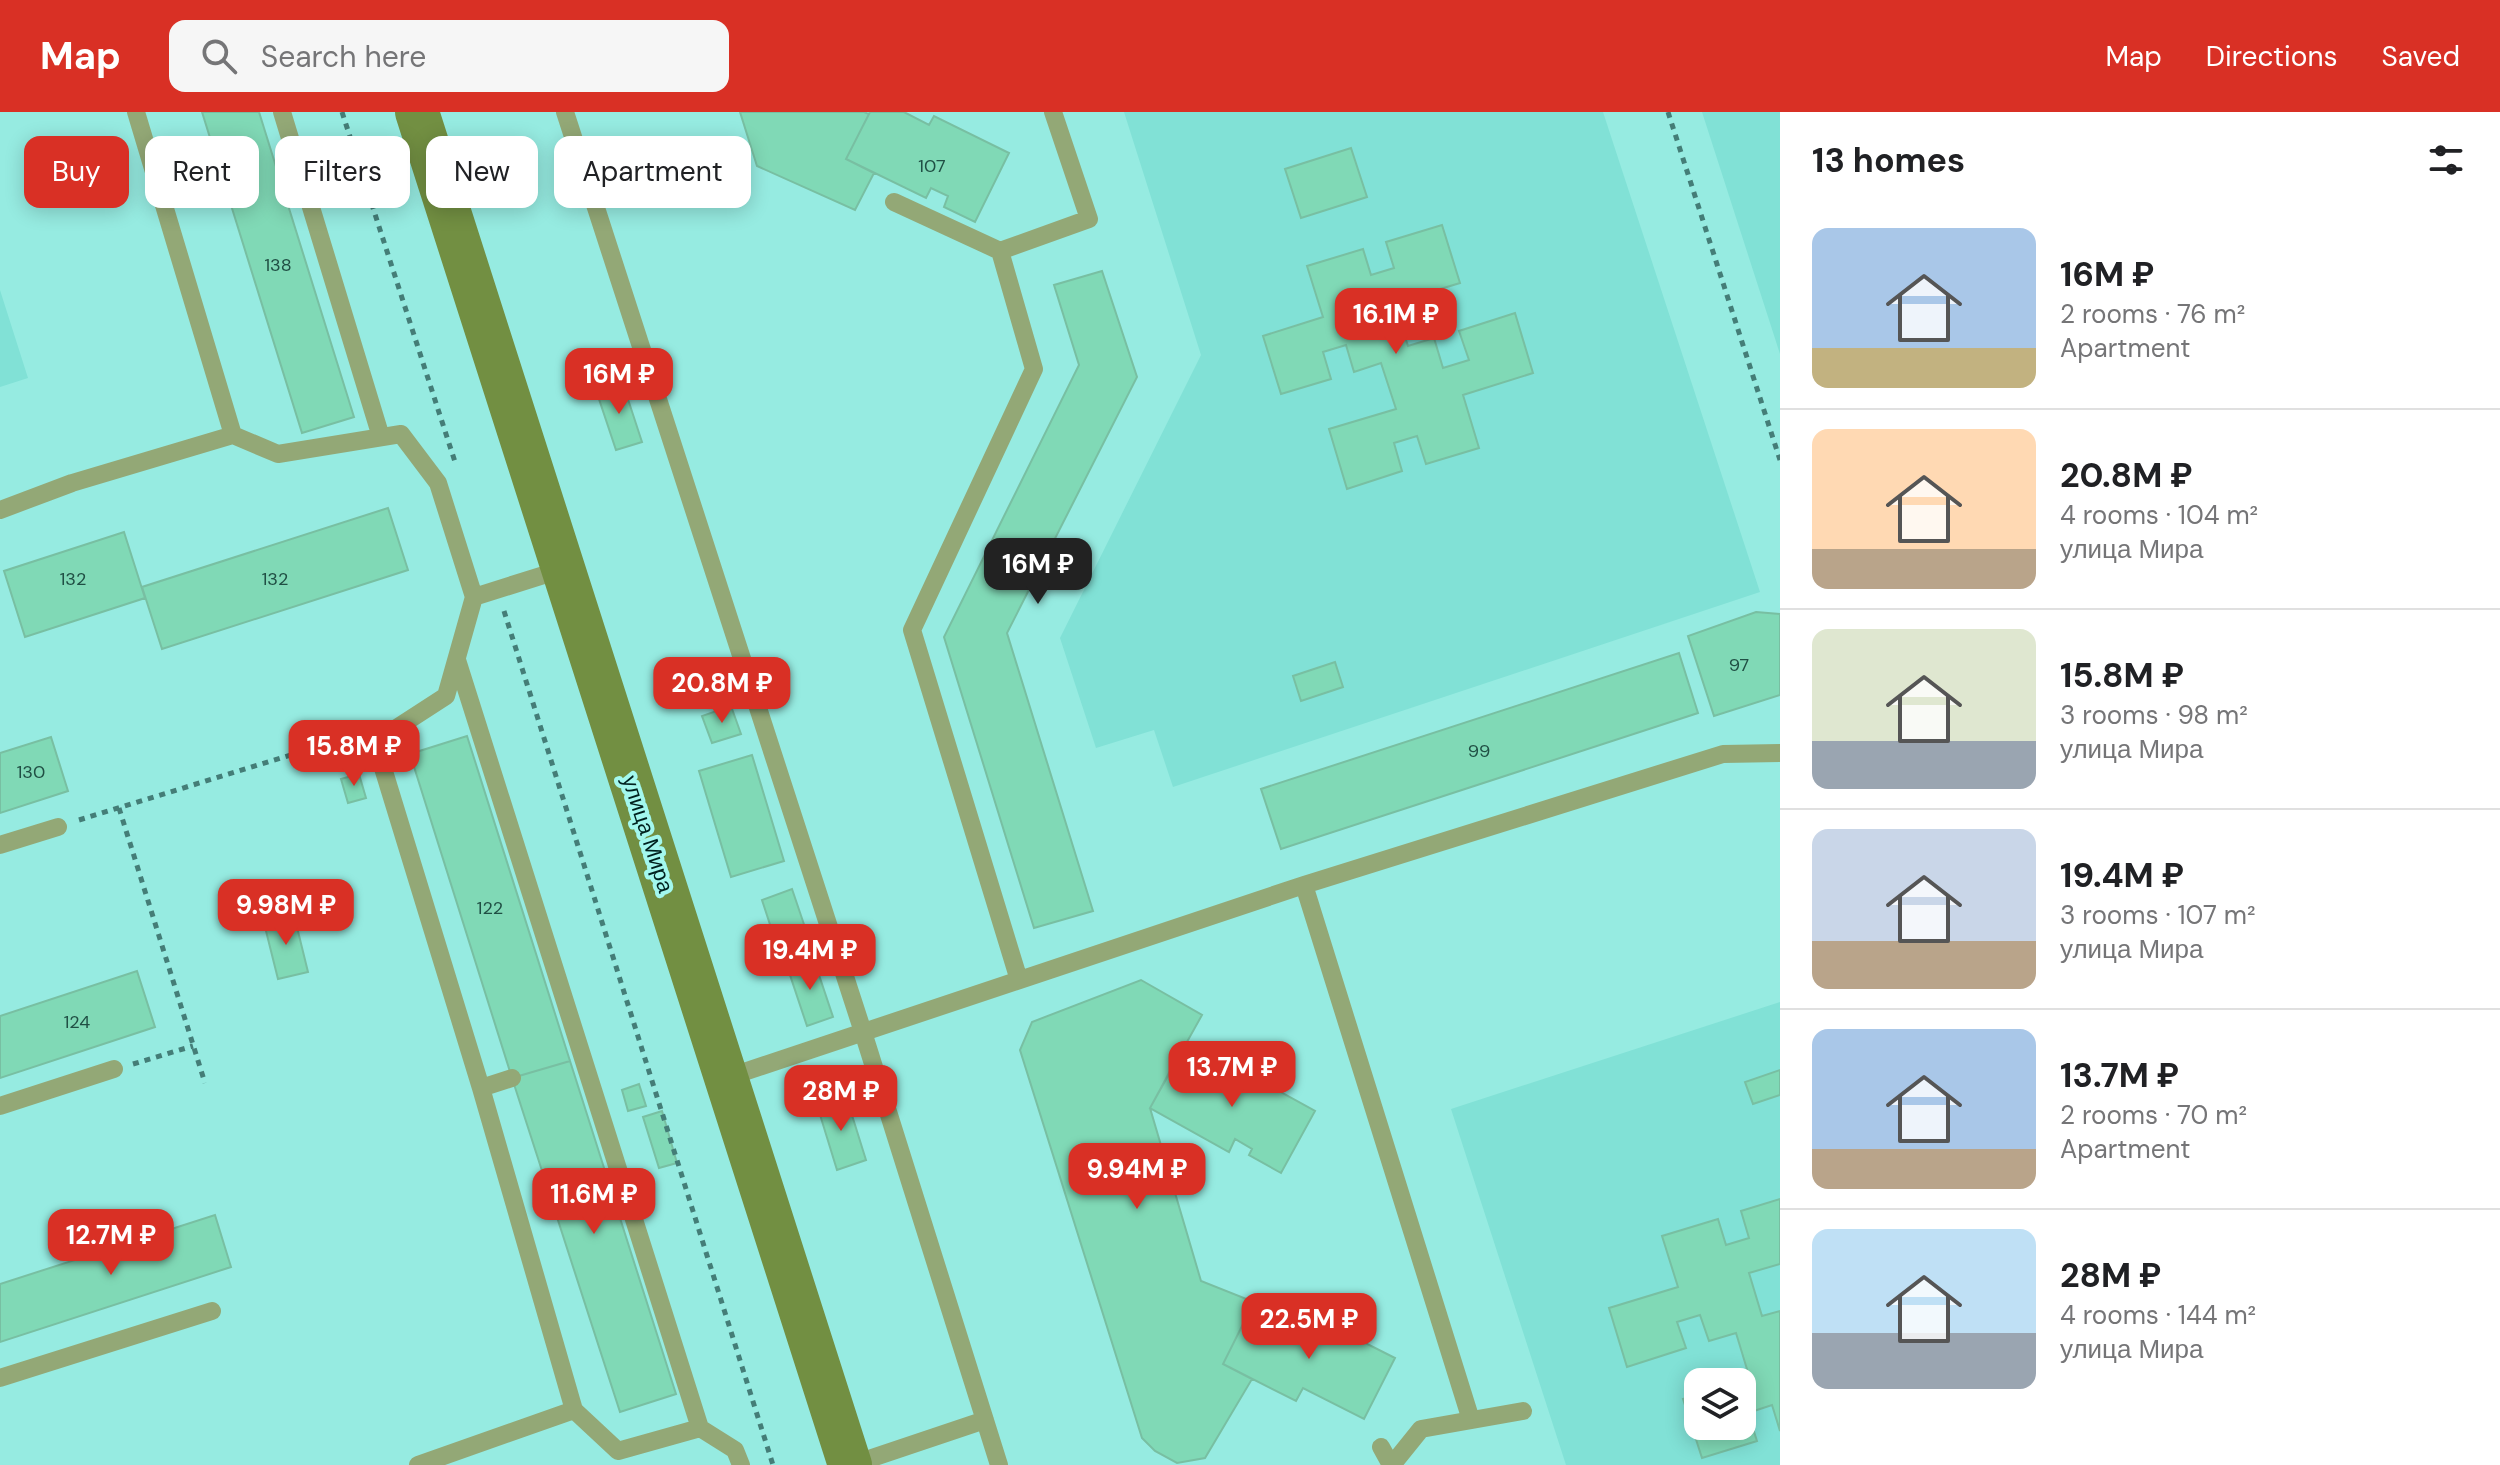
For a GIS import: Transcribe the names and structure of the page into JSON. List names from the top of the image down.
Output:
{
  "streets": {
    "main road": ["улица Мира"]
  },
  "house_numbers": [
    "107",
    "138",
    "132",
    "132",
    "97",
    "99",
    "130",
    "122",
    "124"
  ],
  "page": {
    "header": "Map",
    "search": "Search here",
    "nav": ["Map", "Directions", "Saved"],
    "heading": "13 homes",
    "chip": [
      "Buy",
      "Rent",
      "Filters",
      "New",
      "Apartment"
    ],
    "list": [
      {
        "name": "16M ₽",
        "note": "2 rooms · 76 m² · Apartment"
      },
      {
        "name": "20.8M ₽",
        "note": "4 rooms · 104 m² · улица Мира"
      },
      {
        "name": "15.8M ₽",
        "note": "3 rooms · 98 m² · улица Мира"
      },
      {
        "name": "19.4M ₽",
        "note": "3 rooms · 107 m² · улица Мира"
      },
      {
        "name": "13.7M ₽",
        "note": "2 rooms · 70 m² · Apartment"
      },
      {
        "name": "28M ₽",
        "note": "4 rooms · 144 m² · улица Мира"
      }
    ],
    "price": [
      "16.1M ₽",
      "16M ₽",
      "16M ₽",
      "20.8M ₽",
      "15.8M ₽",
      "9.98M ₽",
      "19.4M ₽",
      "13.7M ₽",
      "28M ₽",
      "9.94M ₽",
      "11.6M ₽",
      "12.7M ₽",
      "22.5M ₽"
    ]
  }
}
